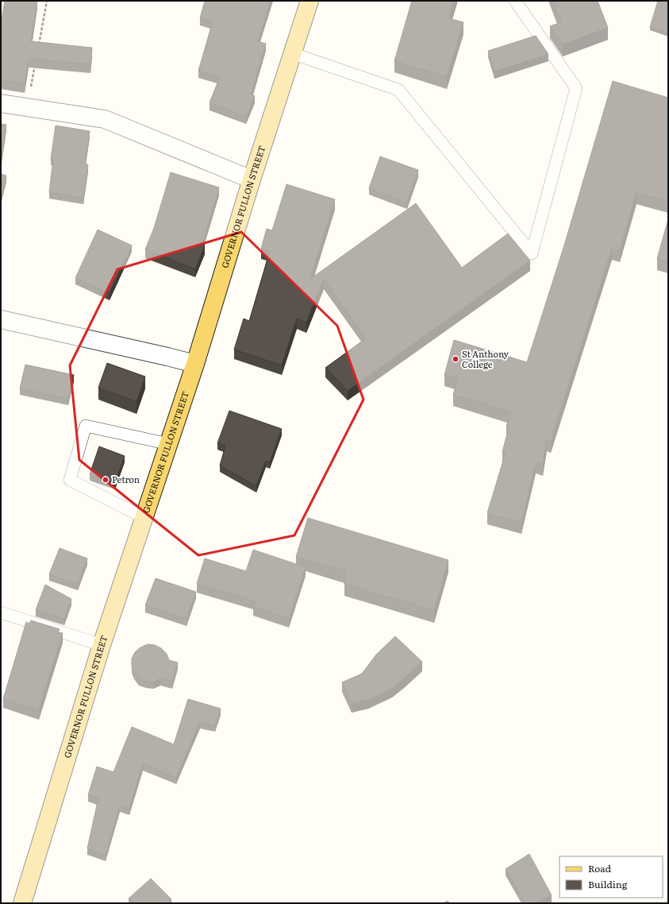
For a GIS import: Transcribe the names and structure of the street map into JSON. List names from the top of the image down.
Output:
{
  "streets": {
    "main road": ["GOVERNOR FULLON STREET"]
  },
  "places": ["St Anthony College", "Petron"],
  "legend": ["Road", "Building"]
}
